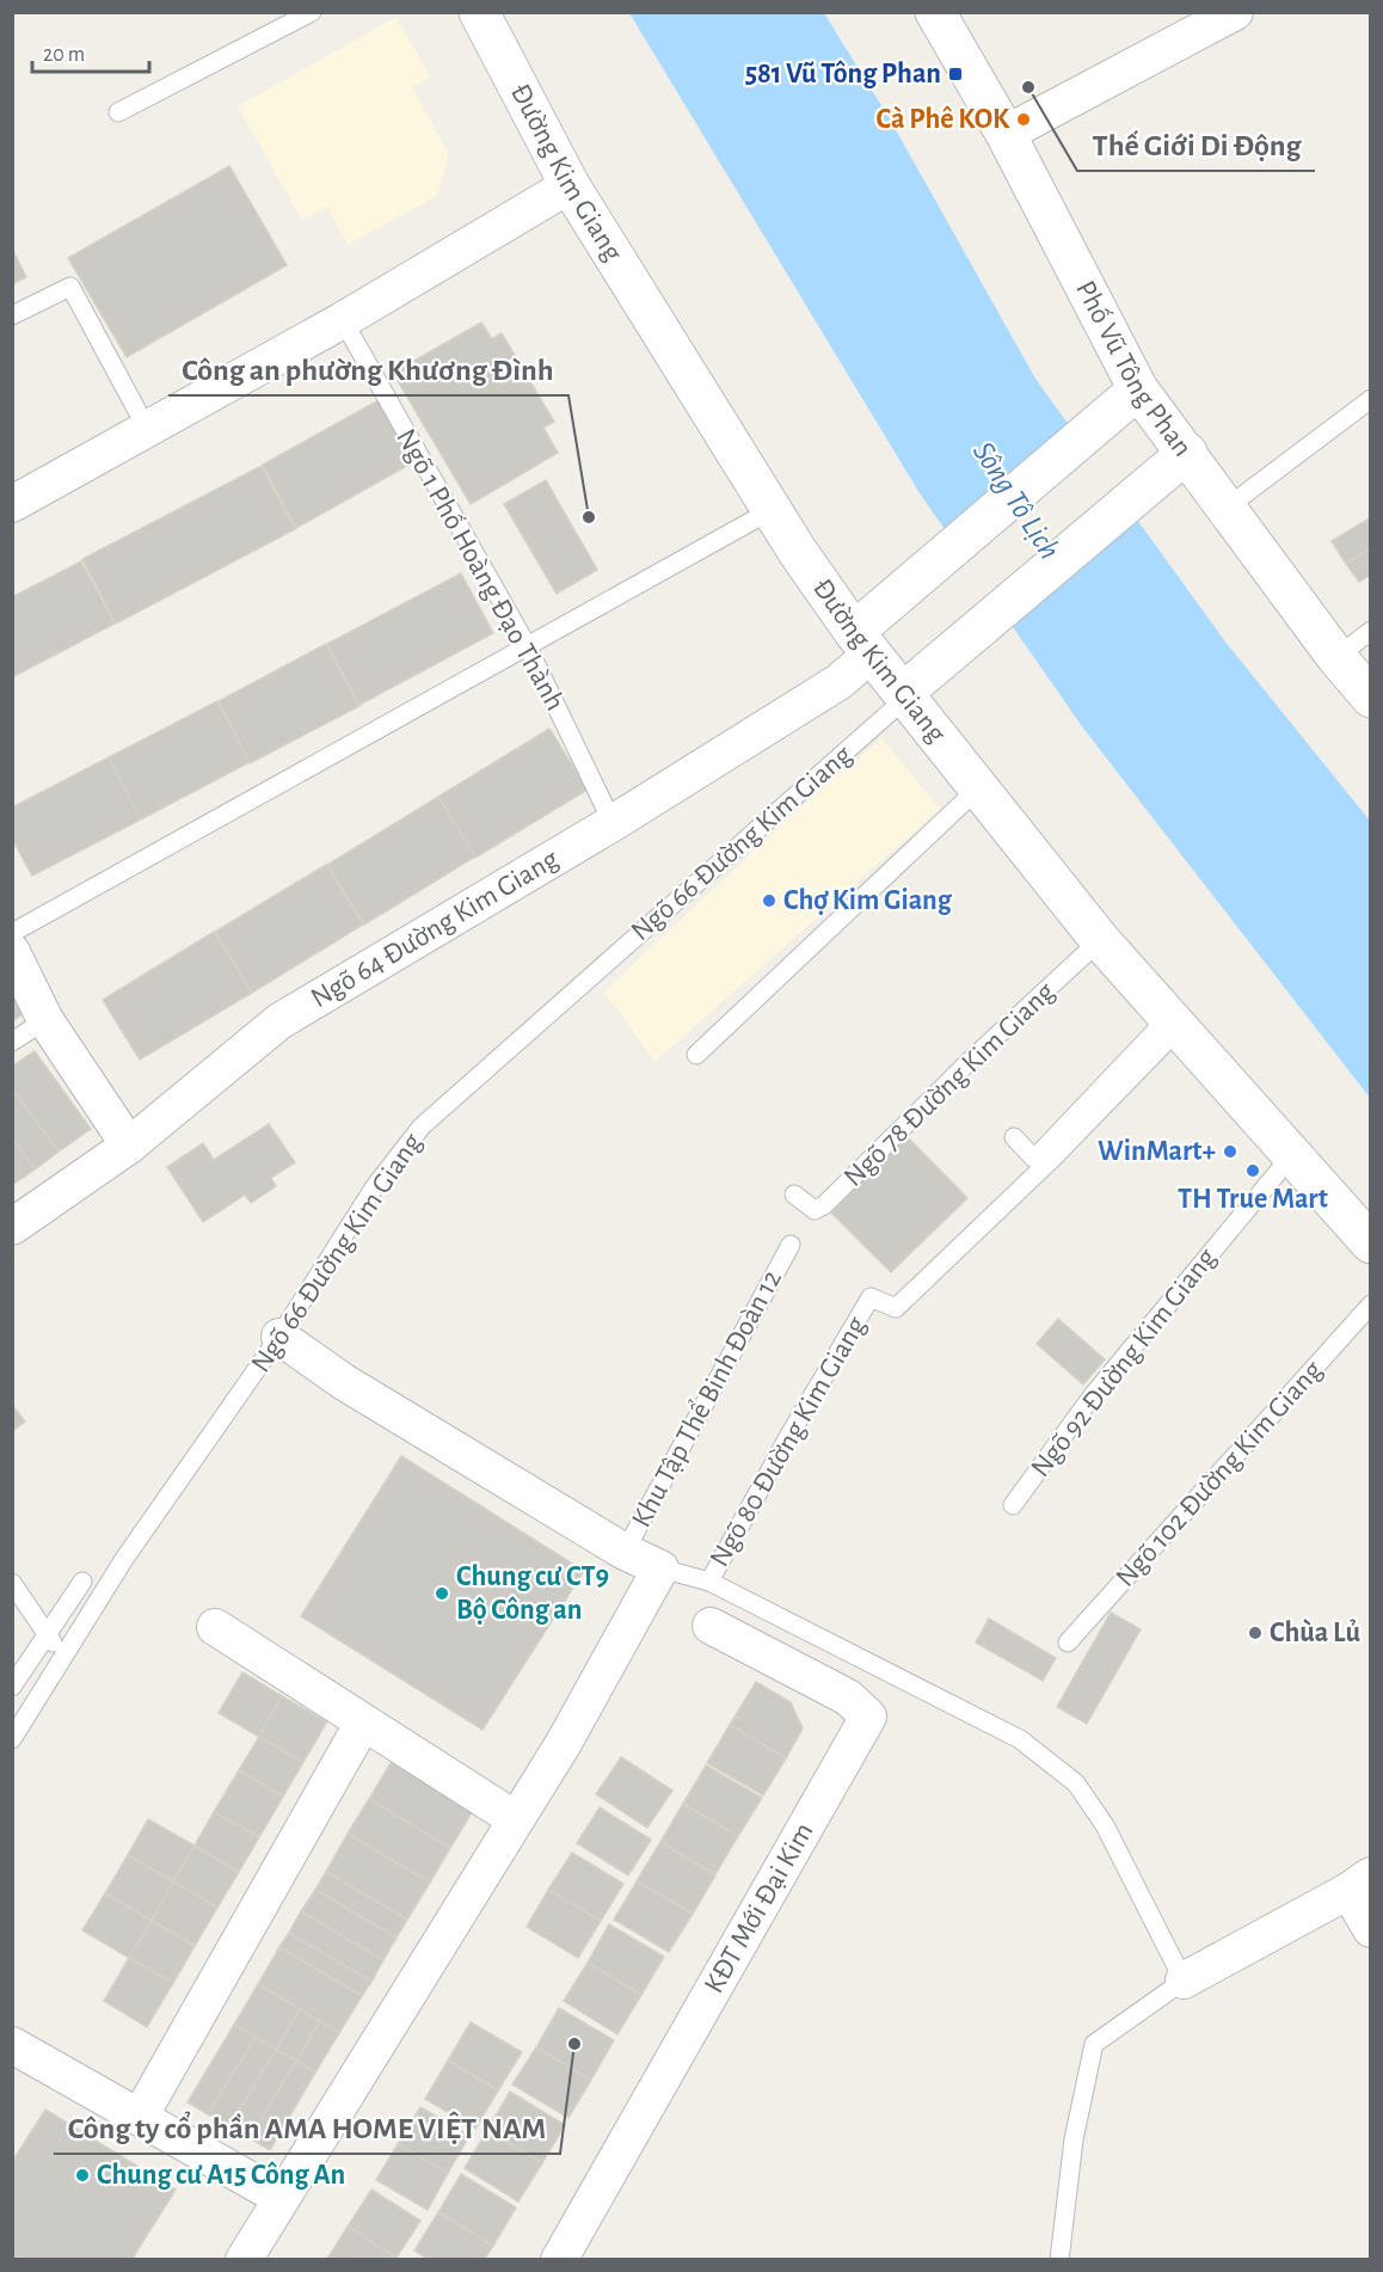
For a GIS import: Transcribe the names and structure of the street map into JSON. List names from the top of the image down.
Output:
{
  "streets": {
    "main road": ["Đường Kim Giang", "Phố Vũ Tông Phan"],
    "street": ["Ngõ 64 Đường Kim Giang", "KĐT Mới Đại Kim"],
    "lane": [
      "Ngõ 1 Phố Hoàng Đạo Thành",
      "Ngõ 66 Đường Kim Giang",
      "Ngõ 78 Đường Kim Giang",
      "Ngõ 92 Đường Kim Giang",
      "Khu Tập Thể Binh Đoàn 12",
      "Ngõ 80 Đường Kim Giang",
      "Ngõ 102 Đường Kim Giang"
    ]
  },
  "crossings": [
    ["Đường Kim Giang", "Ngõ 66 Đường Kim Giang"],
    ["Đường Kim Giang", "Ngõ 64 Đường Kim Giang"],
    ["Đường Kim Giang", "Ngõ 78 Đường Kim Giang"],
    ["Đường Kim Giang", "Ngõ 92 Đường Kim Giang"],
    ["Đường Kim Giang", "Ngõ 80 Đường Kim Giang"],
    ["Ngõ 1 Phố Hoàng Đạo Thành", "Ngõ 64 Đường Kim Giang"]
  ],
  "water": ["Sông Tô Lịch"],
  "places": {
    "transit": ["581 Vũ Tông Phan"],
    "other": [
      "Thế Giới Di Động",
      "Cà Phê KOK",
      "Công an phường Khương Đình",
      "Chợ Kim Giang",
      "WinMart+",
      "TH True Mart",
      "Chung cư CT9 Bộ Công an",
      "Chùa Lủ",
      "Công ty cổ phần AMA HOME VIỆT NAM",
      "Chung cư A15 Công An"
    ]
  },
  "scale_bar": "20 m"
}
